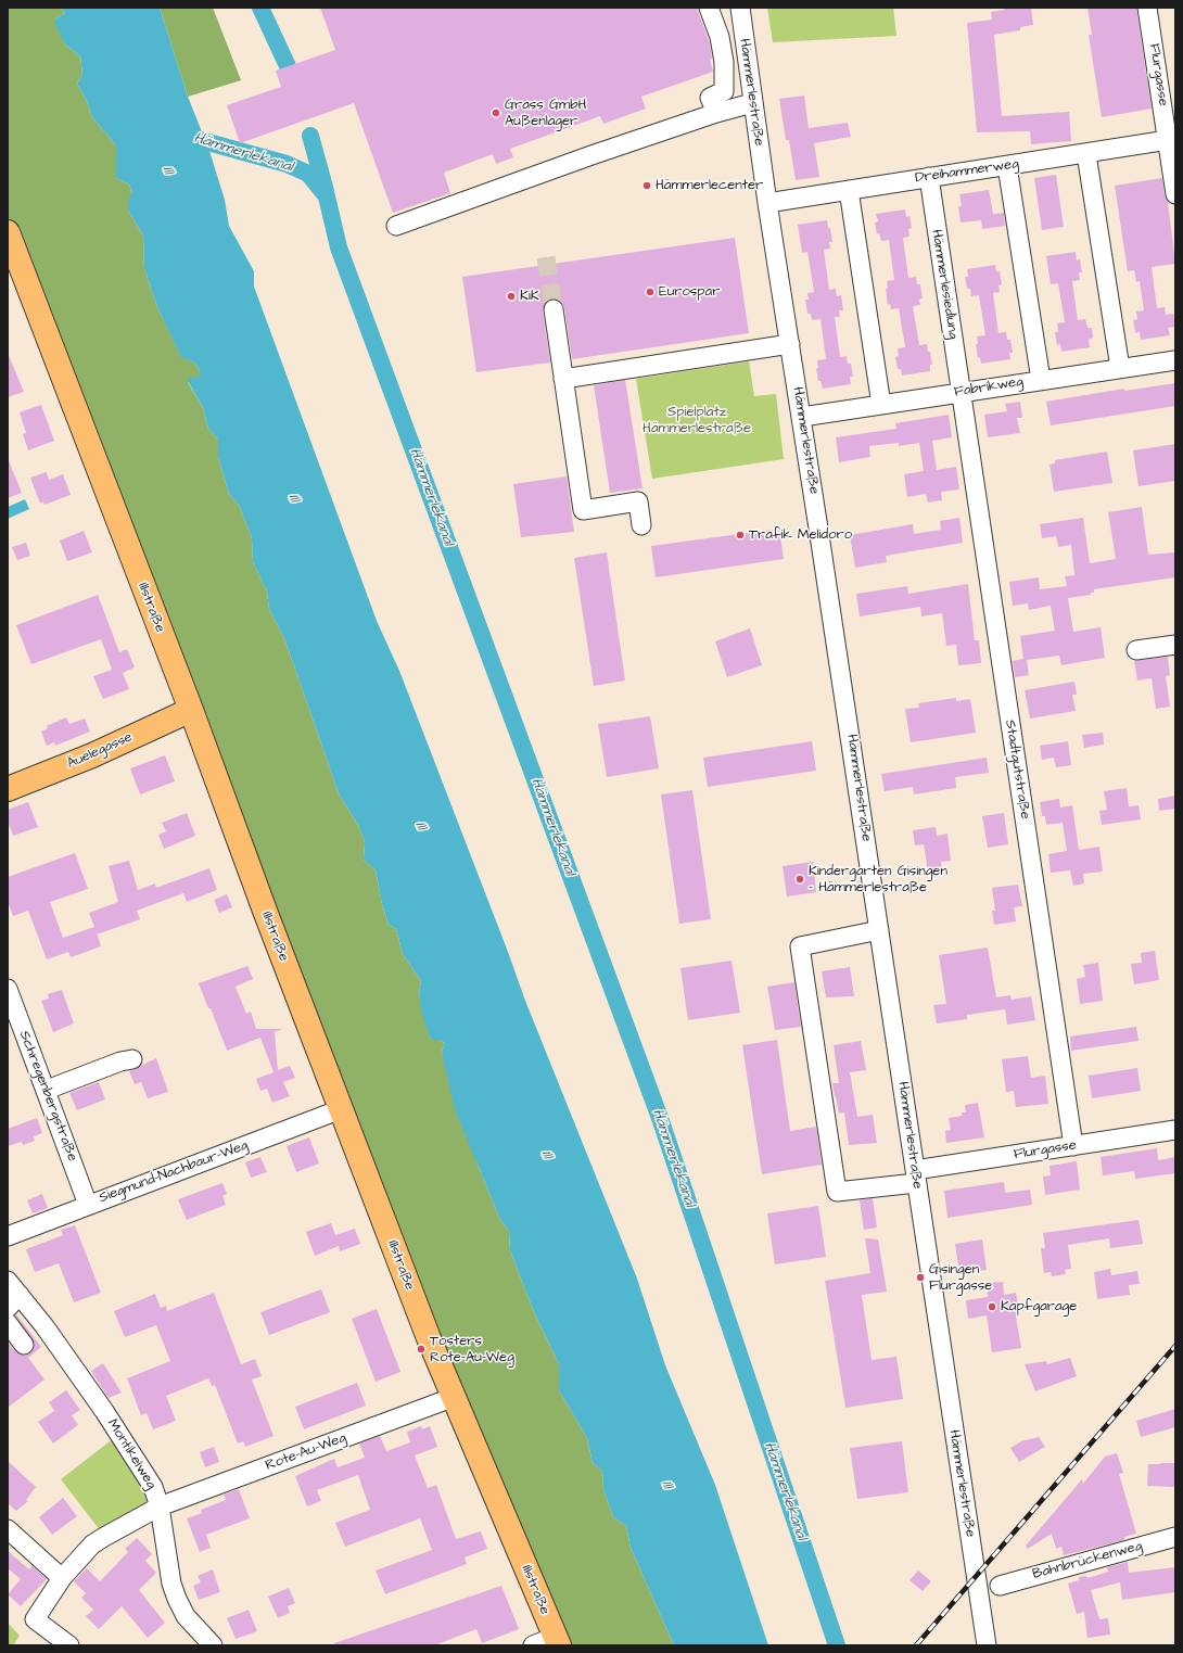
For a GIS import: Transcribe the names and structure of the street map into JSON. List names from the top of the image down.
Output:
{
  "streets": {
    "main road": ["Illstraße", "Äuelegasse"],
    "street": [
      "Flurgasse",
      "Hämmerlestraße",
      "Dreihammerweg",
      "Hämmerlesiedlung",
      "Fabrikweg",
      "Stadtgutstraße",
      "Schregenbergstraße",
      "Siegmund-Nachbaur-Weg",
      "Rote-Au-Weg",
      "Montikelweg",
      "Bahnbrückenweg"
    ]
  },
  "crossings": [
    ["Flurgasse", "Hämmerlestraße"],
    ["Flurgasse", "Dreihammerweg"],
    ["Flurgasse", "Stadtgutstraße"],
    ["Hämmerlestraße", "Dreihammerweg"],
    ["Hämmerlestraße", "Fabrikweg"],
    ["Dreihammerweg", "Hämmerlesiedlung"],
    ["Hämmerlesiedlung", "Fabrikweg"],
    ["Hämmerlesiedlung", "Stadtgutstraße"],
    ["Fabrikweg", "Stadtgutstraße"],
    ["Illstraße", "Äuelegasse"],
    ["Illstraße", "Siegmund-Nachbaur-Weg"],
    ["Illstraße", "Rote-Au-Weg"],
    ["Schregenbergstraße", "Siegmund-Nachbaur-Weg"],
    ["Rote-Au-Weg", "Montikelweg"]
  ],
  "water": ["Hämmerlekanal", "Ill"],
  "parks": ["Spielplatz Hämmerlestraße"],
  "places": [
    "Grass GmbH Außenlager",
    "Hämmerlecenter",
    "Eurospar",
    "KiK",
    "Trafik Melidoro",
    "Kindergarten Gisingen - Hämmerlestraße",
    "Gisingen Flurgasse",
    "Kapfgarage",
    "Tosters Rote-Au-Weg"
  ]
}
